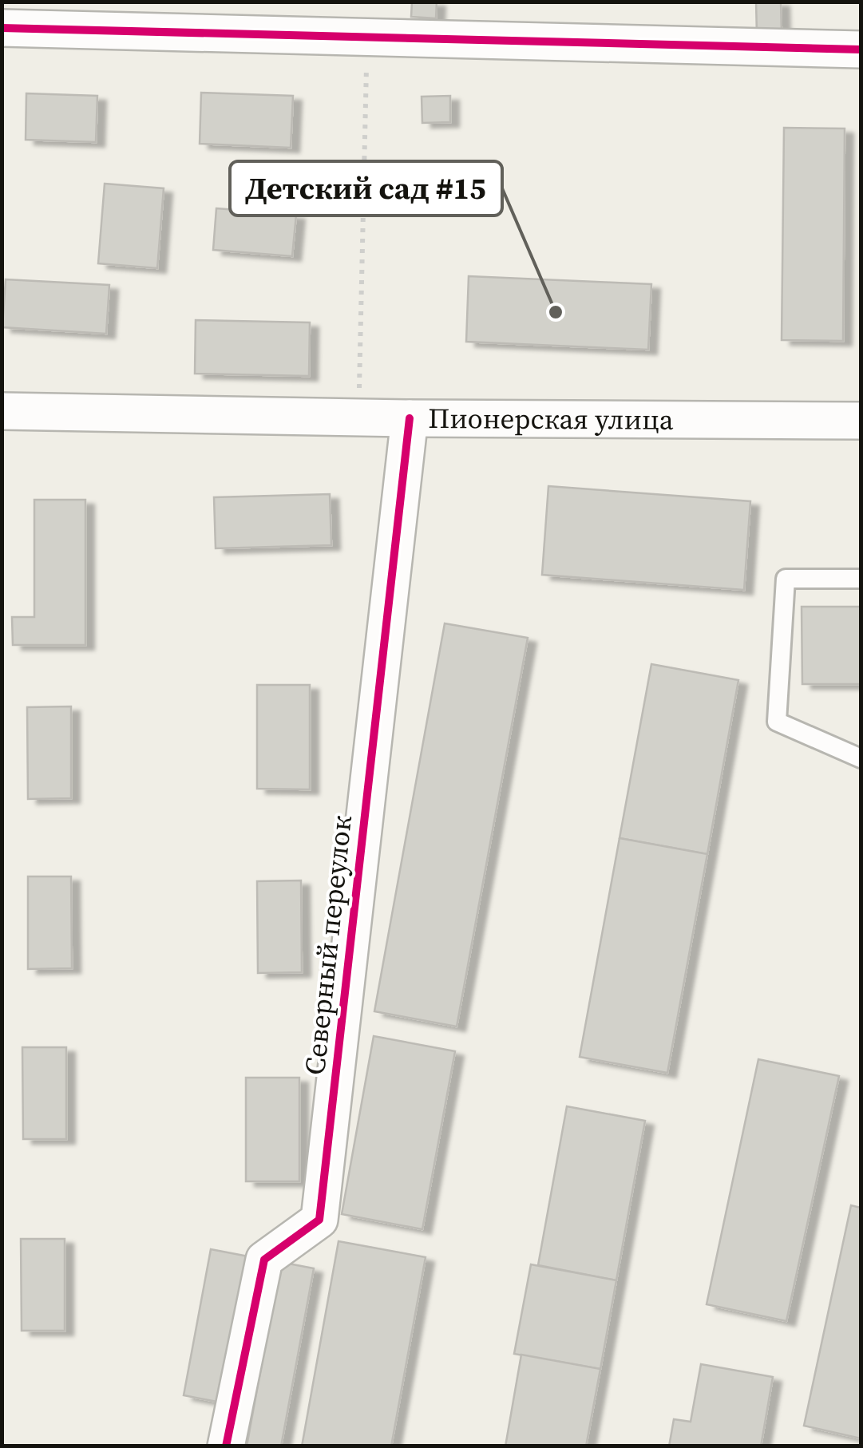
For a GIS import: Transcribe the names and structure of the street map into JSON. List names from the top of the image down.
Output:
{
  "streets": {
    "street": ["Пионерская улица", "Северный переулок"]
  },
  "crossings": [
    ["Пионерская улица", "Северный переулок"]
  ],
  "places": ["Детский сад #15"]
}
